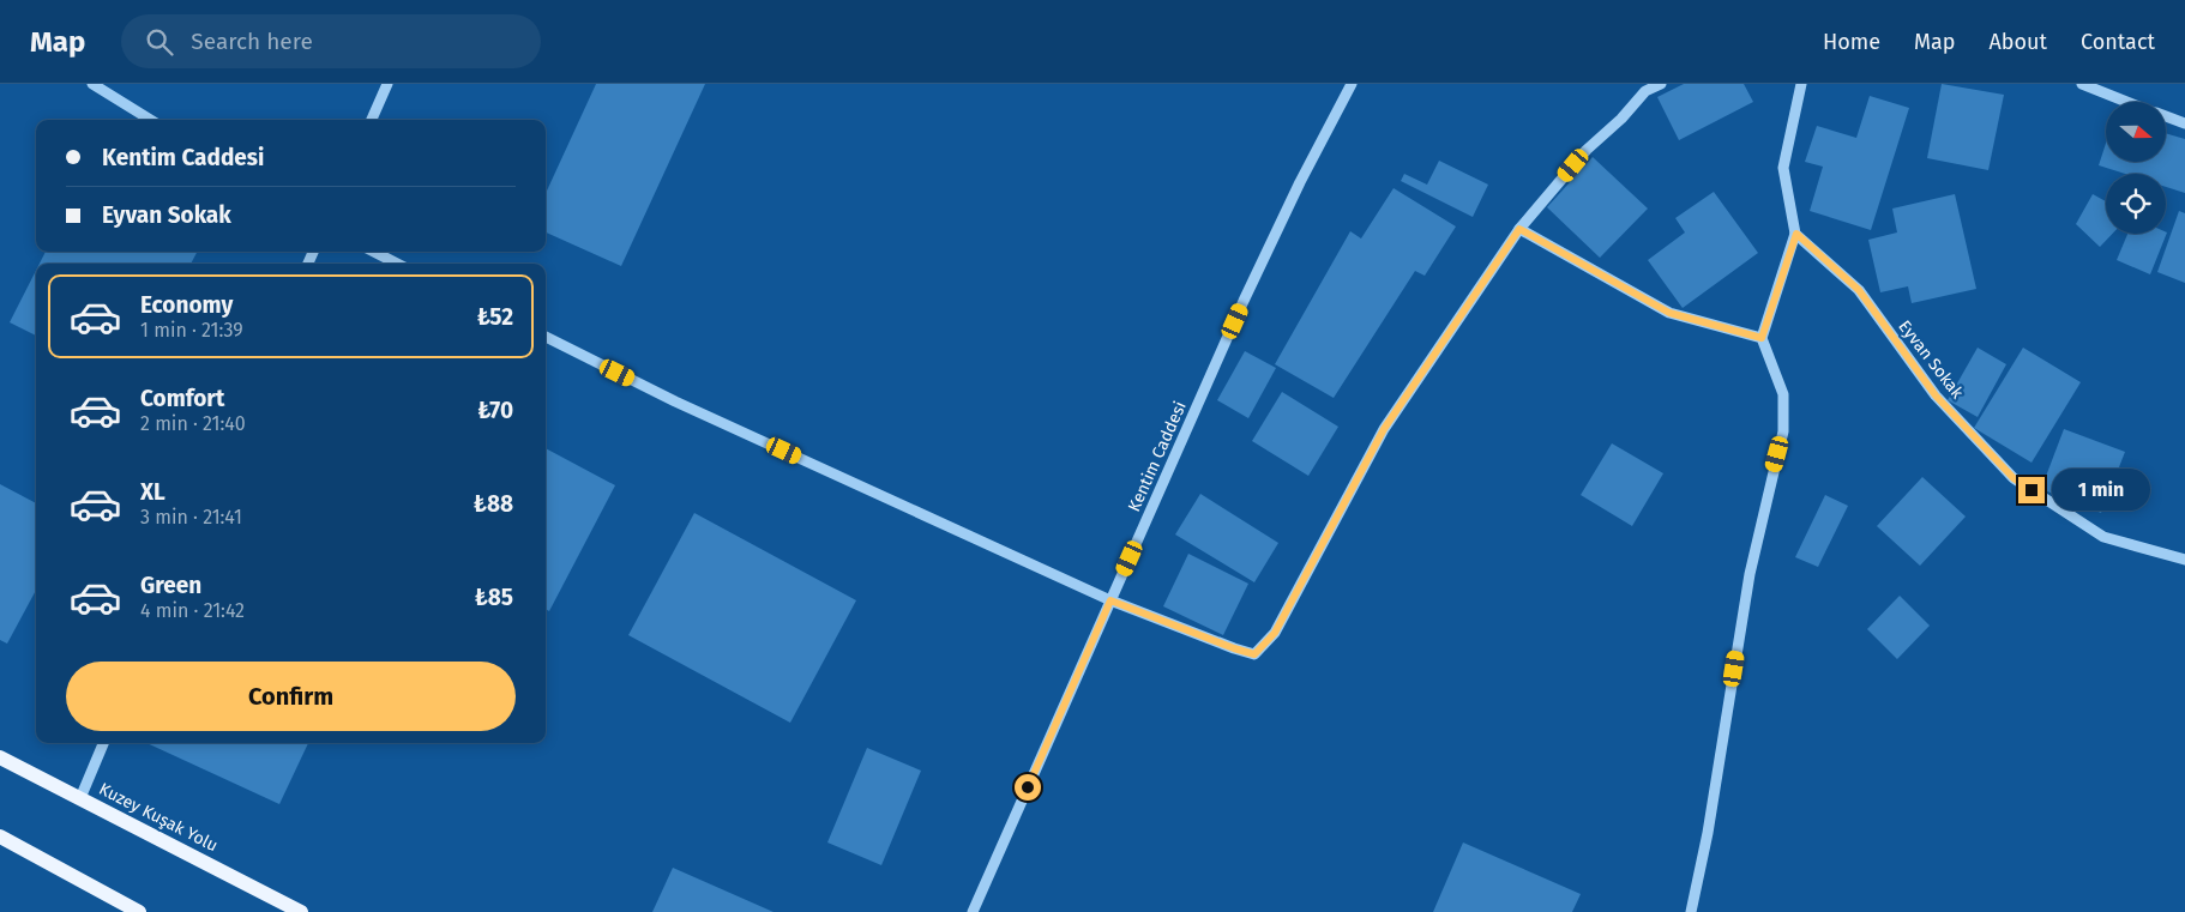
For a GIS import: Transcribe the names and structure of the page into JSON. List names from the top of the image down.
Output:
{
  "streets": {
    "main road": ["Kuzey Kuşak Yolu"],
    "street": ["Eyvan Sokak", "Kentim Caddesi"]
  },
  "north": "right",
  "page": {
    "header": "Map",
    "search": "Search here",
    "nav": [
      "Home",
      "Map",
      "About",
      "Contact"
    ],
    "banner": ["Kentim Caddesi", "Eyvan Sokak"],
    "list": [
      {
        "name": "Economy",
        "note": "1 min · 21:39",
        "value": "₺52"
      },
      {
        "name": "Comfort",
        "note": "2 min · 21:40",
        "value": "₺70"
      },
      {
        "name": "XL",
        "note": "3 min · 21:41",
        "value": "₺88"
      },
      {
        "name": "Green",
        "note": "4 min · 21:42",
        "value": "₺85"
      }
    ],
    "bubble": "1 min",
    "buttons": "Confirm"
  }
}
